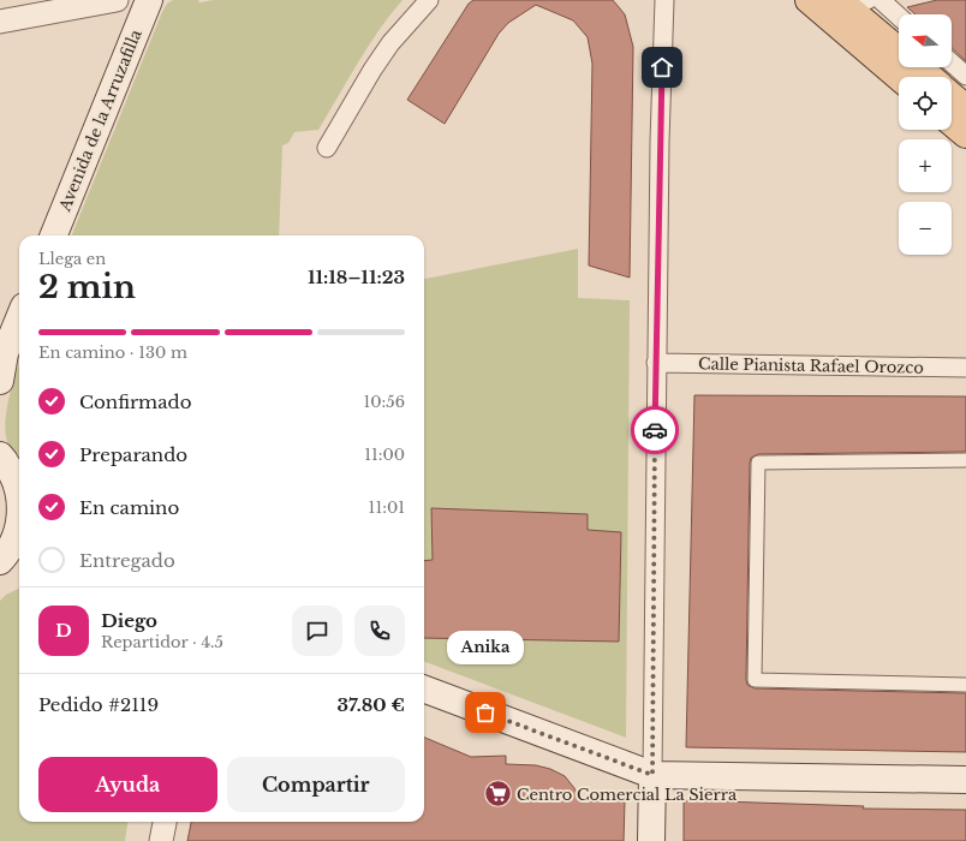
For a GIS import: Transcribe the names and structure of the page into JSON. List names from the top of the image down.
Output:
{
  "streets": {
    "main road": ["Avenida de la Arruzafilla"],
    "street": ["Calle Pianista Rafael Orozco"]
  },
  "places": {
    "other": ["Anika"],
    "supermarket": ["Centro Comercial La Sierra"]
  },
  "north": "left",
  "page": {
    "map_buttons": ["+", "−"],
    "heading": ["2 min", "Llega en", "11:18–11:23"],
    "panel": [
      "Diego",
      "Repartidor · 4.5",
      "Pedido #2119",
      "37.80 €"
    ],
    "bar": "En camino · 130 m",
    "list": [
      ["Confirmado", "10:56"],
      ["Preparando", "11:00"],
      ["En camino", "11:01"],
      "Entregado"
    ],
    "round": "D",
    "bubble": "Anika",
    "buttons": ["Ayuda", "Compartir"]
  }
}
